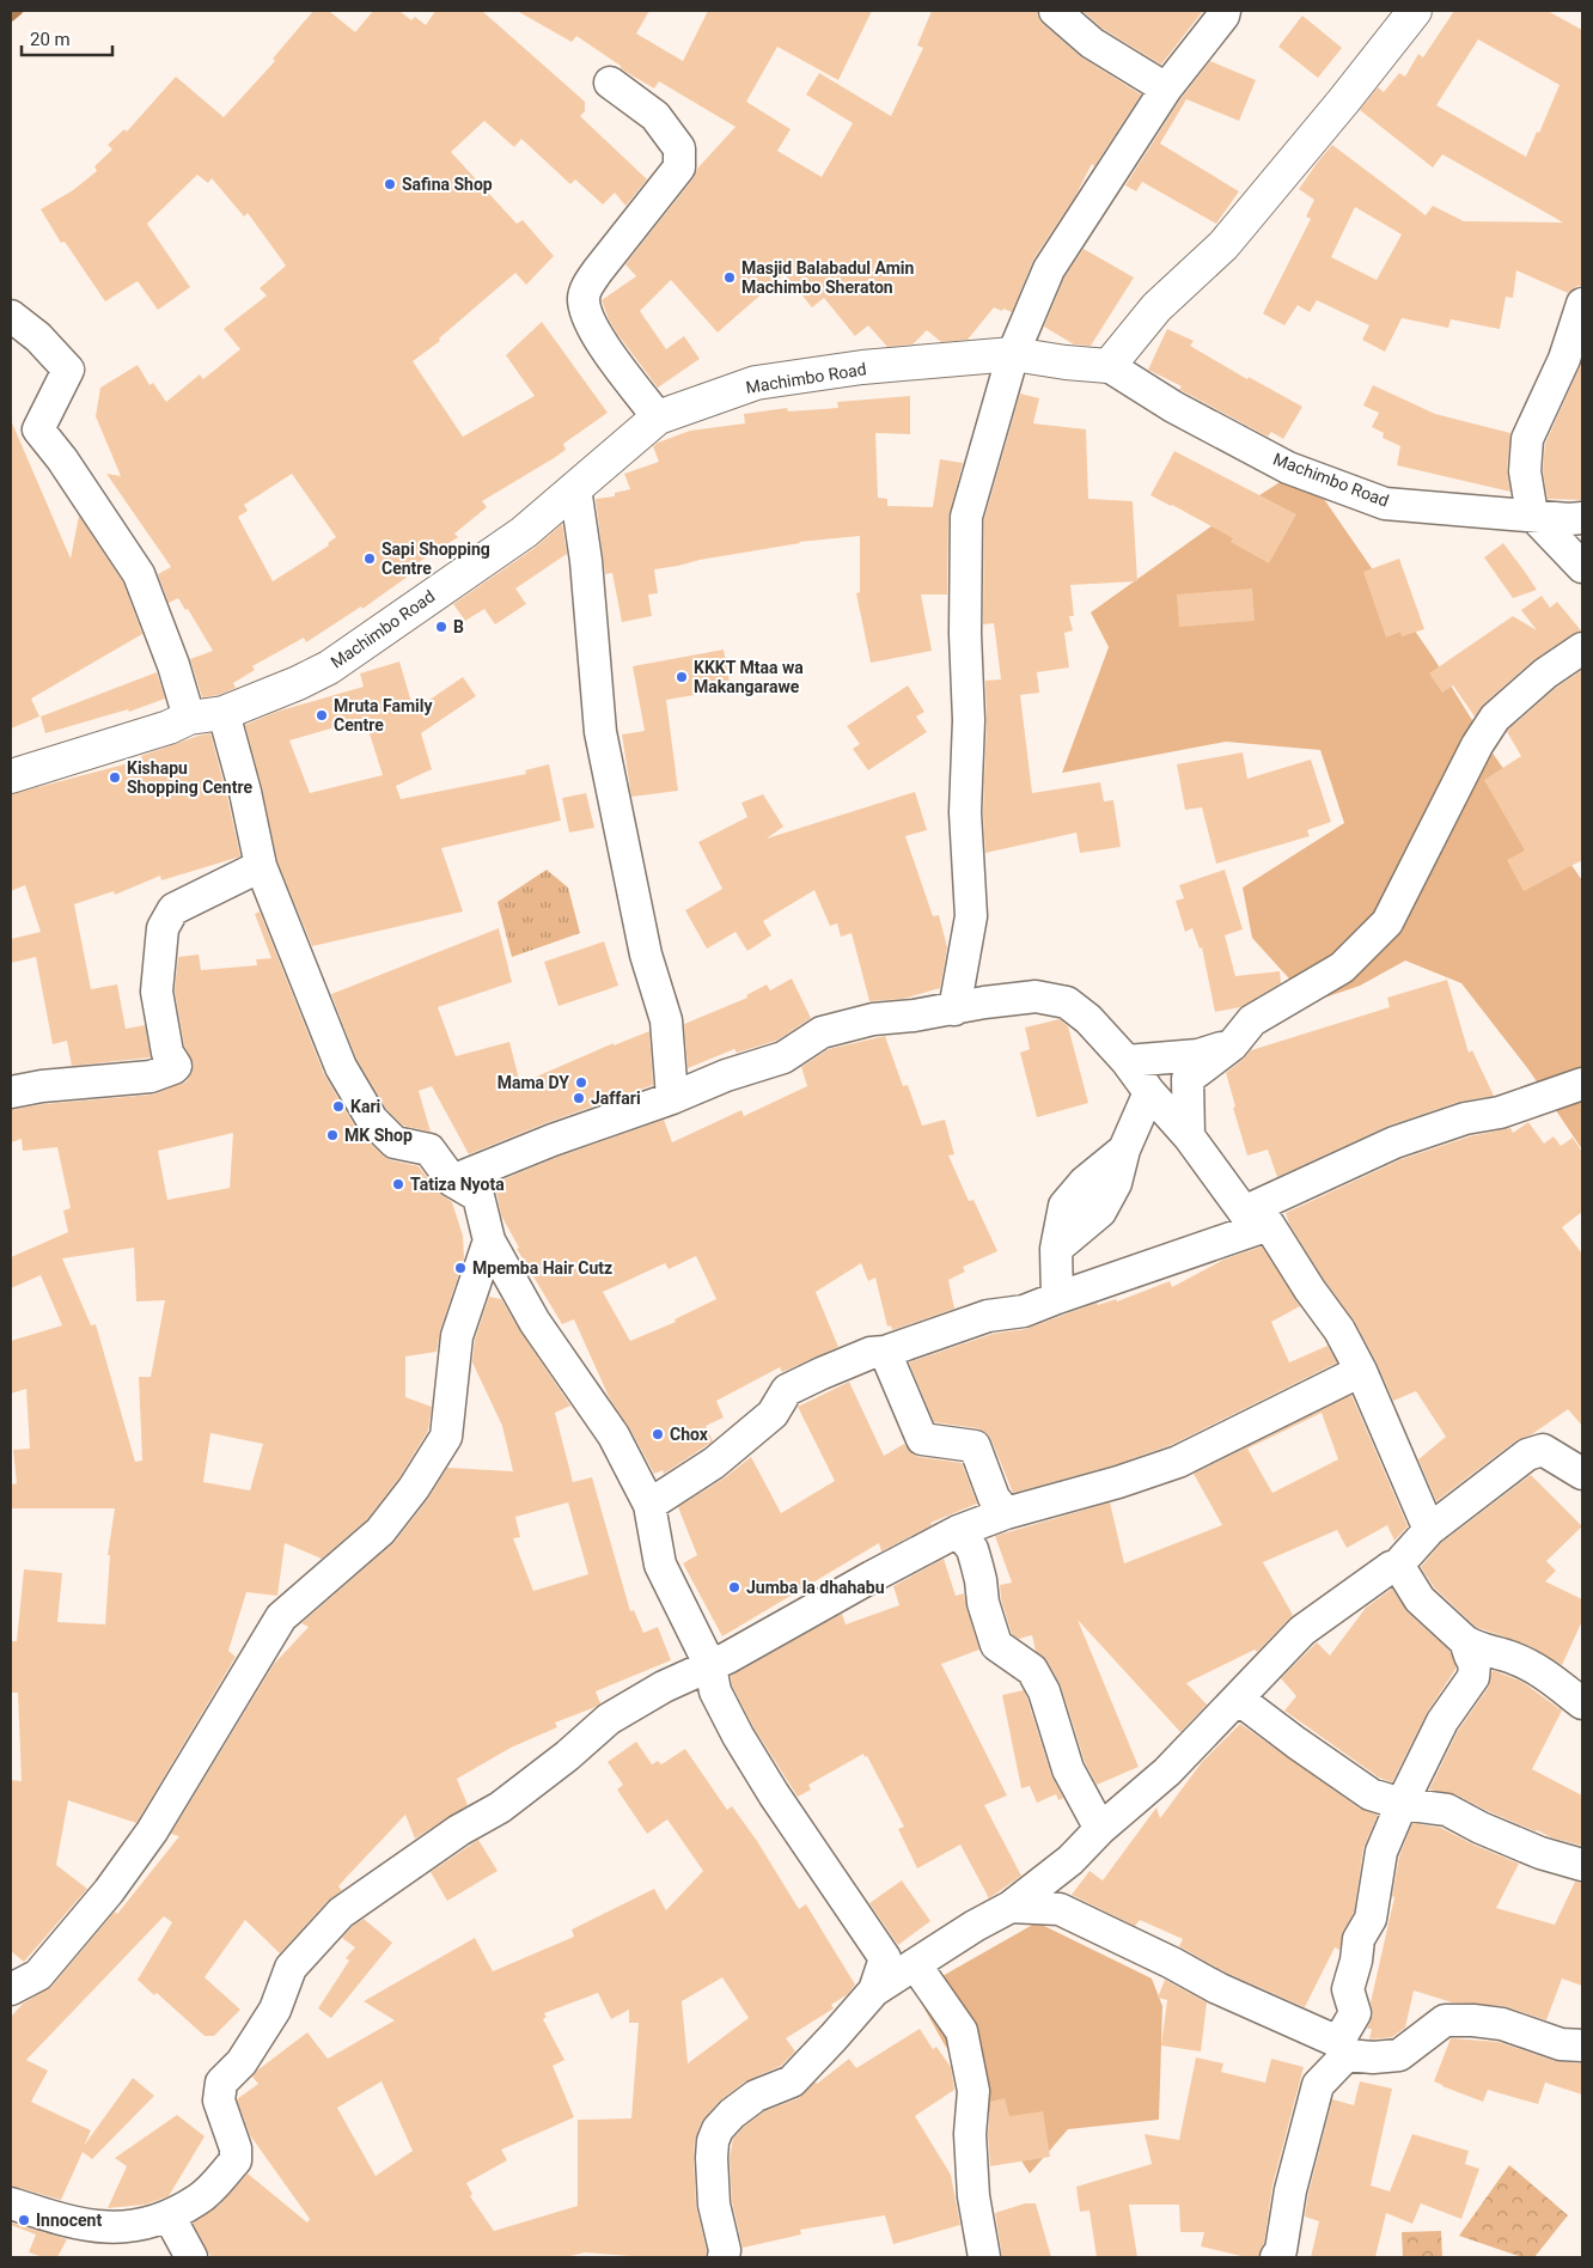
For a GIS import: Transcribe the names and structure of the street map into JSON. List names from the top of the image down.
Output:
{
  "streets": {
    "street": ["Machimbo Road"]
  },
  "places": [
    "Safina Shop",
    "Masjid Balabadul Amin Machimbo Sheraton",
    "Sapi Shopping Centre",
    "B",
    "KKKT Mtaa wa Makangarawe",
    "Mruta Family Centre",
    "Kishapu Shopping Centre",
    "Mama DY",
    "Jaffari",
    "Kari",
    "MK Shop",
    "Tatiza Nyota",
    "Mpemba Hair Cutz",
    "Chox",
    "Jumba la dhahabu",
    "Innocent"
  ],
  "scale_bar": "20 m"
}
